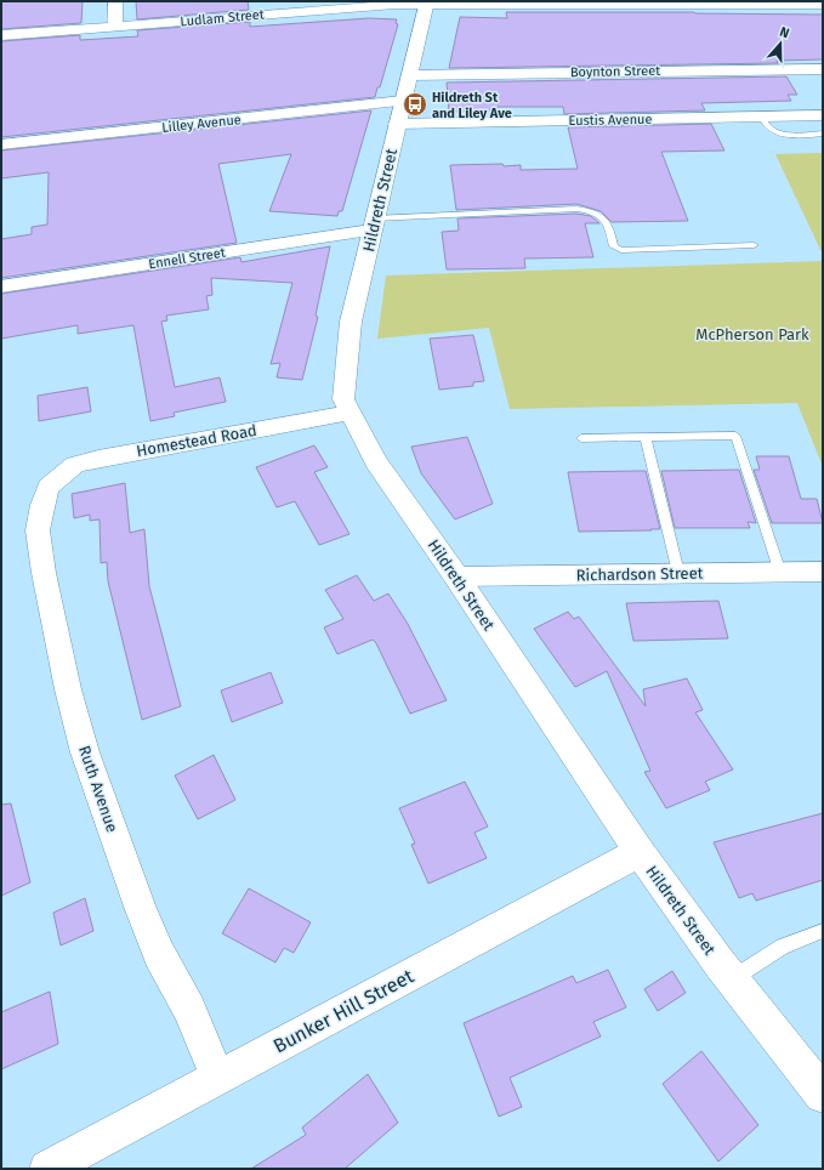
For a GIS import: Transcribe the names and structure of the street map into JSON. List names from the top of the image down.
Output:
{
  "streets": {
    "street": [
      "Ludlam Street",
      "Boynton Street",
      "Eustis Avenue",
      "Lilley Avenue",
      "Hildreth Street",
      "Ennell Street",
      "Homestead Road",
      "Richardson Street",
      "Ruth Avenue",
      "Bunker Hill Street"
    ]
  },
  "crossings": [
    ["Ludlam Street", "Hildreth Street"],
    ["Boynton Street", "Hildreth Street"],
    ["Eustis Avenue", "Lilley Avenue"],
    ["Eustis Avenue", "Hildreth Street"],
    ["Lilley Avenue", "Hildreth Street"],
    ["Hildreth Street", "Ennell Street"],
    ["Hildreth Street", "Homestead Road"],
    ["Hildreth Street", "Richardson Street"],
    ["Hildreth Street", "Bunker Hill Street"],
    ["Homestead Road", "Ruth Avenue"],
    ["Ruth Avenue", "Bunker Hill Street"]
  ],
  "parks": ["McPherson Park"],
  "places": {
    "bus stop": ["Hildreth St and Liley Ave"]
  },
  "north": "top"
}
